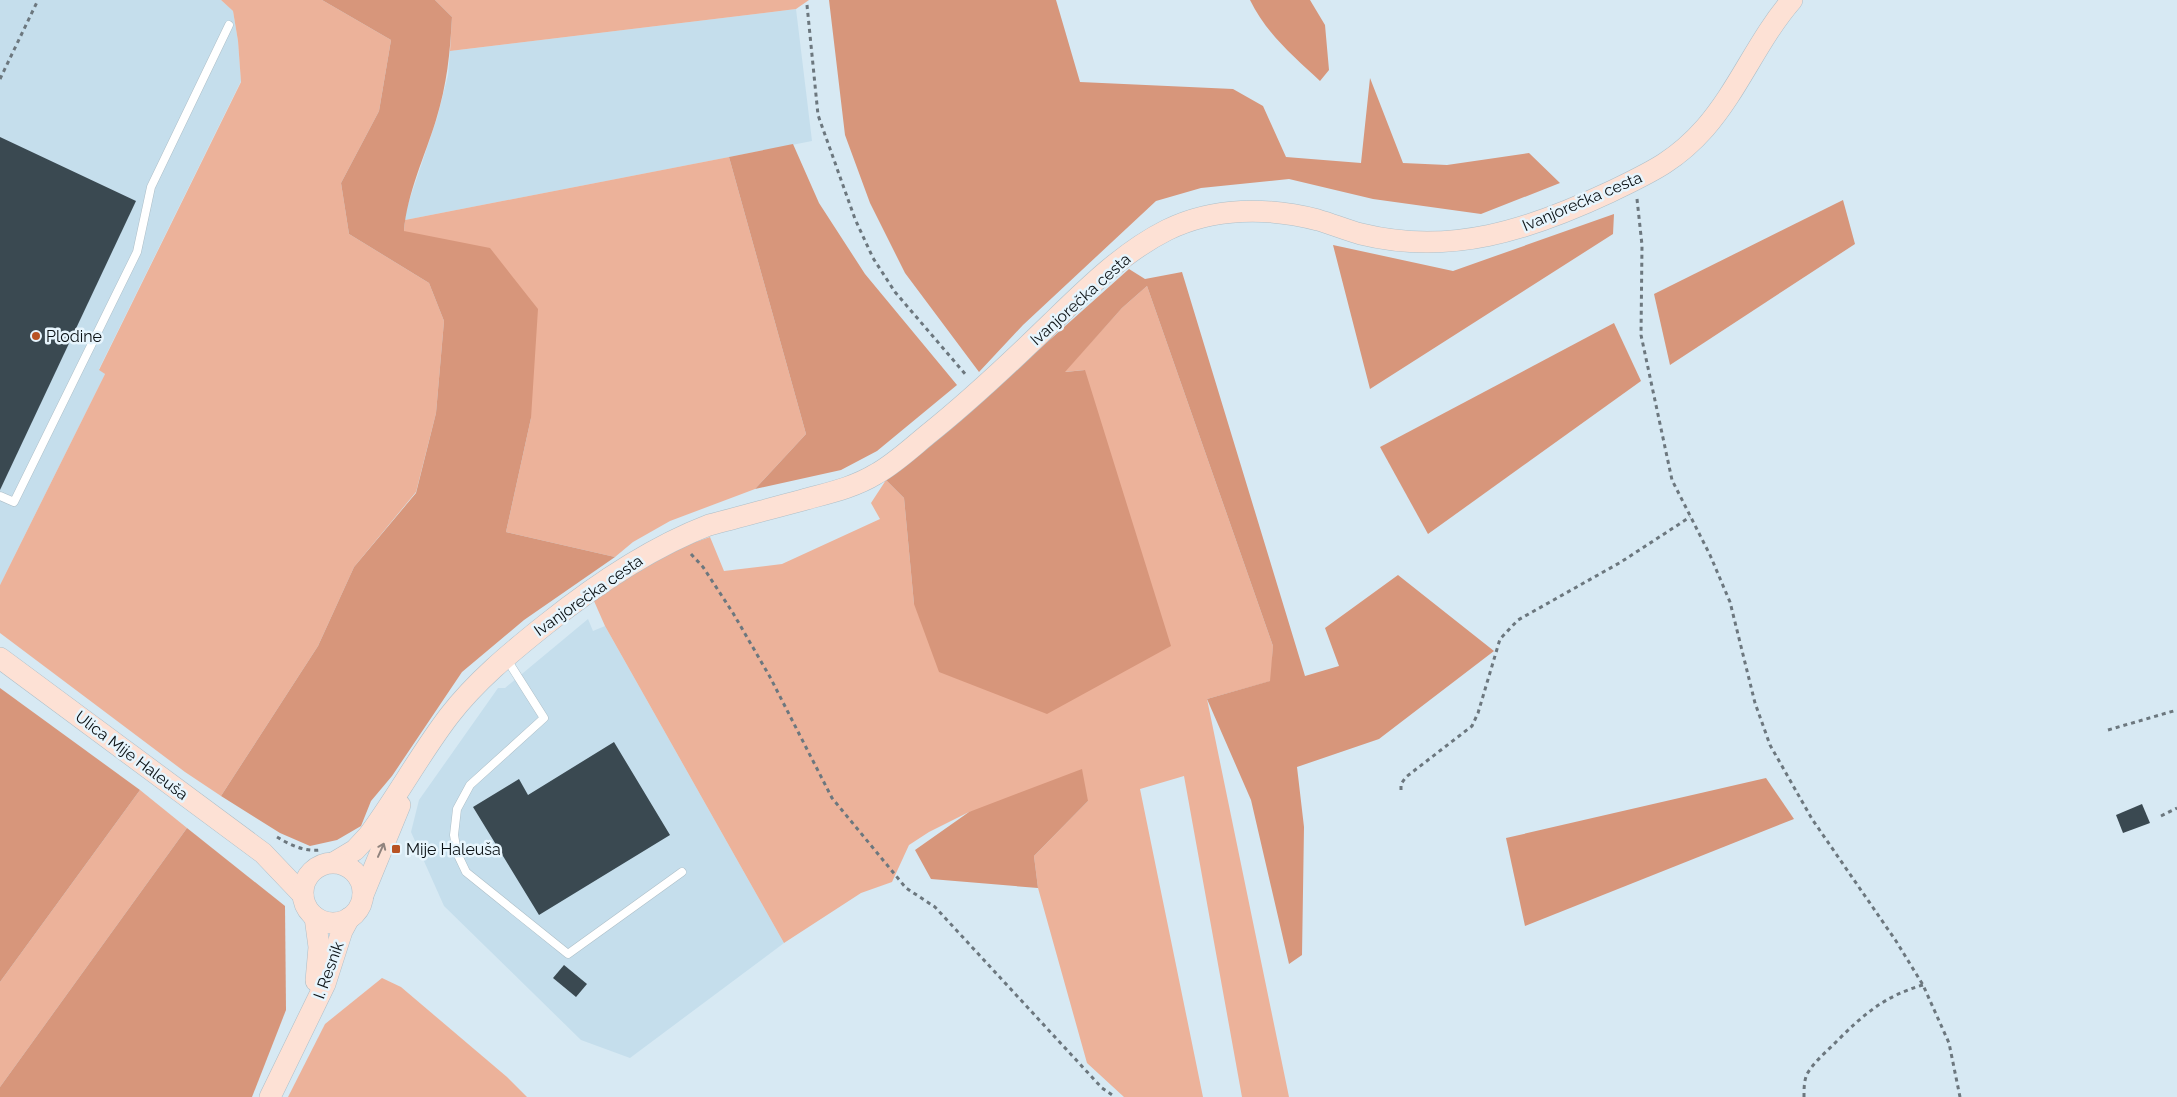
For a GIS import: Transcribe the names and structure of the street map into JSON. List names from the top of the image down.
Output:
{
  "streets": {
    "main road": ["Ivanjorečka cesta", "Ulica Mije Haleuša", "I. Resnik"]
  },
  "crossings": [
    ["Ivanjorečka cesta", "Ulica Mije Haleuša"],
    ["Ivanjorečka cesta", "I. Resnik"],
    ["Ulica Mije Haleuša", "I. Resnik"]
  ],
  "places": {
    "other": ["Plodine"],
    "transit": ["Mije Haleuša"]
  }
}
